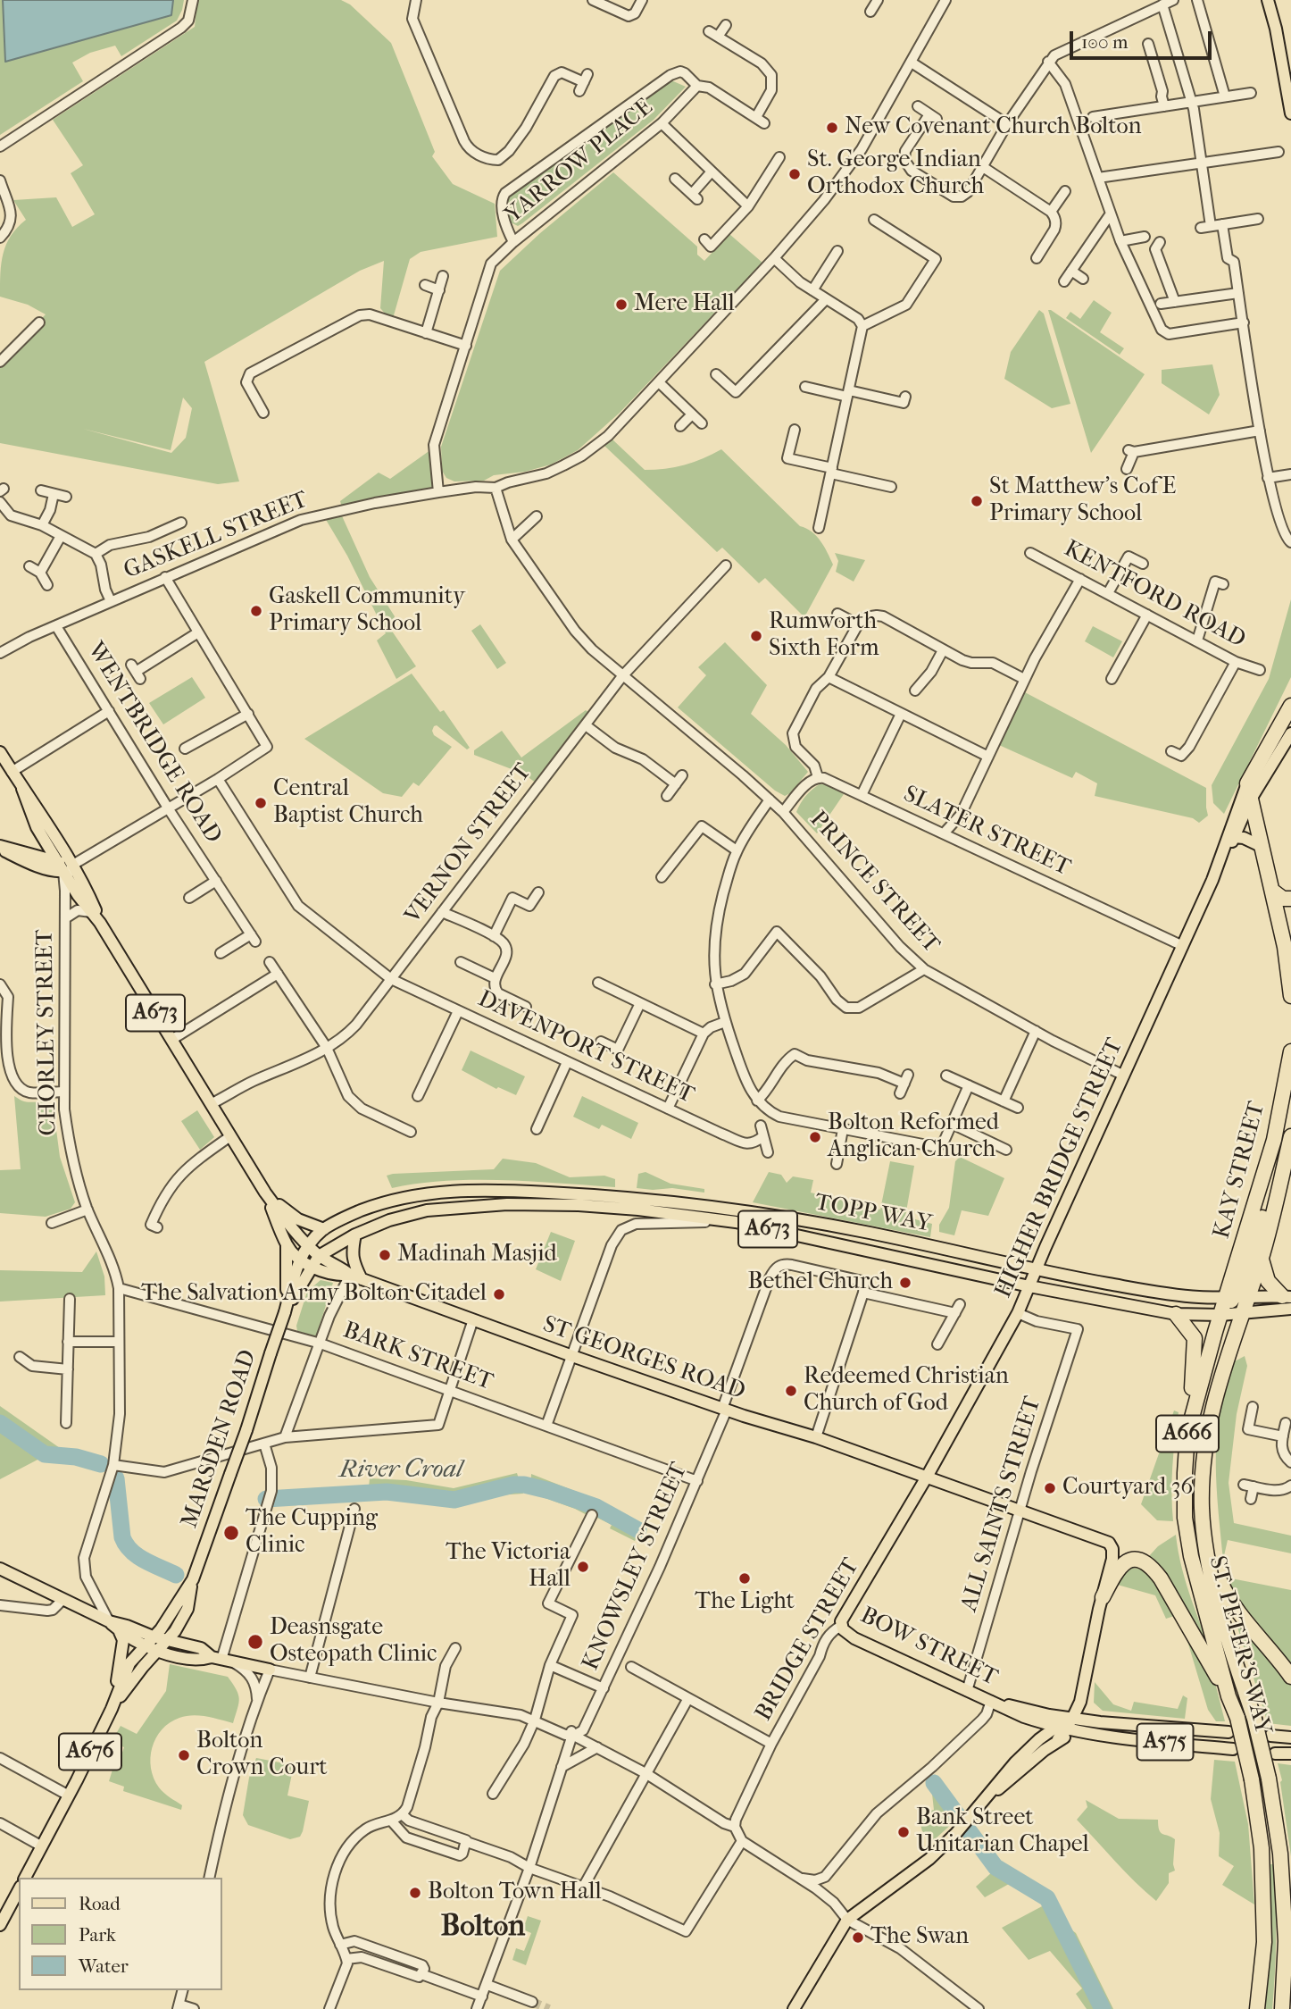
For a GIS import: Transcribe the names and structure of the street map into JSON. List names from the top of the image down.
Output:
{
  "streets": {
    "highway": ["KAY STREET", "A666", "ST. PETER'S WAY"],
    "main road": [
      "A673",
      "HIGHER BRIDGE STREET",
      "TOPP WAY",
      "ST GEORGES ROAD",
      "MARSDEN ROAD",
      "BRIDGE STREET",
      "BOW STREET",
      "A575",
      "A676"
    ],
    "street": [
      "YARROW PLACE",
      "GASKELL STREET",
      "KENTFORD ROAD",
      "WENTBRIDGE ROAD",
      "SLATER STREET",
      "VERNON STREET",
      "PRINCE STREET",
      "CHORLEY STREET",
      "DAVENPORT STREET",
      "BARK STREET",
      "ALL SAINTS STREET",
      "KNOWSLEY STREET"
    ]
  },
  "crossings": [
    ["GASKELL STREET", "WENTBRIDGE ROAD"],
    ["GASKELL STREET", "PRINCE STREET"],
    ["SLATER STREET", "HIGHER BRIDGE STREET"],
    ["VERNON STREET", "PRINCE STREET"],
    ["VERNON STREET", "DAVENPORT STREET"],
    ["VERNON STREET", "ST GEORGES ROAD"],
    ["PRINCE STREET", "HIGHER BRIDGE STREET"],
    ["A673", "TOPP WAY"],
    ["A673", "ST GEORGES ROAD"],
    ["CHORLEY STREET", "BARK STREET"],
    ["CHORLEY STREET", "ST GEORGES ROAD"],
    ["HIGHER BRIDGE STREET", "TOPP WAY"],
    ["HIGHER BRIDGE STREET", "ST GEORGES ROAD"],
    ["HIGHER BRIDGE STREET", "ALL SAINTS STREET"],
    ["HIGHER BRIDGE STREET", "BRIDGE STREET"],
    ["KAY STREET", "TOPP WAY"],
    ["KAY STREET", "A666"],
    ["KAY STREET", "ST. PETER'S WAY"],
    ["TOPP WAY", "ST GEORGES ROAD"],
    ["TOPP WAY", "A666"],
    ["TOPP WAY", "MARSDEN ROAD"],
    ["TOPP WAY", "ST. PETER'S WAY"],
    ["BARK STREET", "KNOWSLEY STREET"],
    ["ST GEORGES ROAD", "A666"],
    ["ST GEORGES ROAD", "MARSDEN ROAD"],
    ["ST GEORGES ROAD", "ALL SAINTS STREET"],
    ["ST GEORGES ROAD", "KNOWSLEY STREET"],
    ["ST GEORGES ROAD", "BRIDGE STREET"],
    ["A666", "ST. PETER'S WAY"],
    ["MARSDEN ROAD", "A676"],
    ["ALL SAINTS STREET", "BOW STREET"],
    ["BRIDGE STREET", "BOW STREET"],
    ["BOW STREET", "A575"]
  ],
  "districts": ["Bolton"],
  "water": ["River Croal"],
  "places": [
    "New Covenant Church Bolton",
    "St. George Indian Orthodox Church",
    "Mere Hall",
    "St Matthew's CofE Primary School",
    "Gaskell Community Primary School",
    "Rumworth Sixth Form",
    "Central Baptist Church",
    "Bolton Reformed Anglican Church",
    "Madinah Masjid",
    "Bethel Church",
    "The Salvation Army Bolton Citadel",
    "Redeemed Christian Church of God",
    "Courtyard 36",
    "The Cupping Clinic",
    "The Victoria Hall",
    "The Light",
    "Deasnsgate Osteopath Clinic",
    "Bolton Crown Court",
    "Bank Street Unitarian Chapel",
    "Bolton Town Hall",
    "The Swan"
  ],
  "legend": ["Road", "Park", "Water"],
  "scale_bar": "100 m"
}
